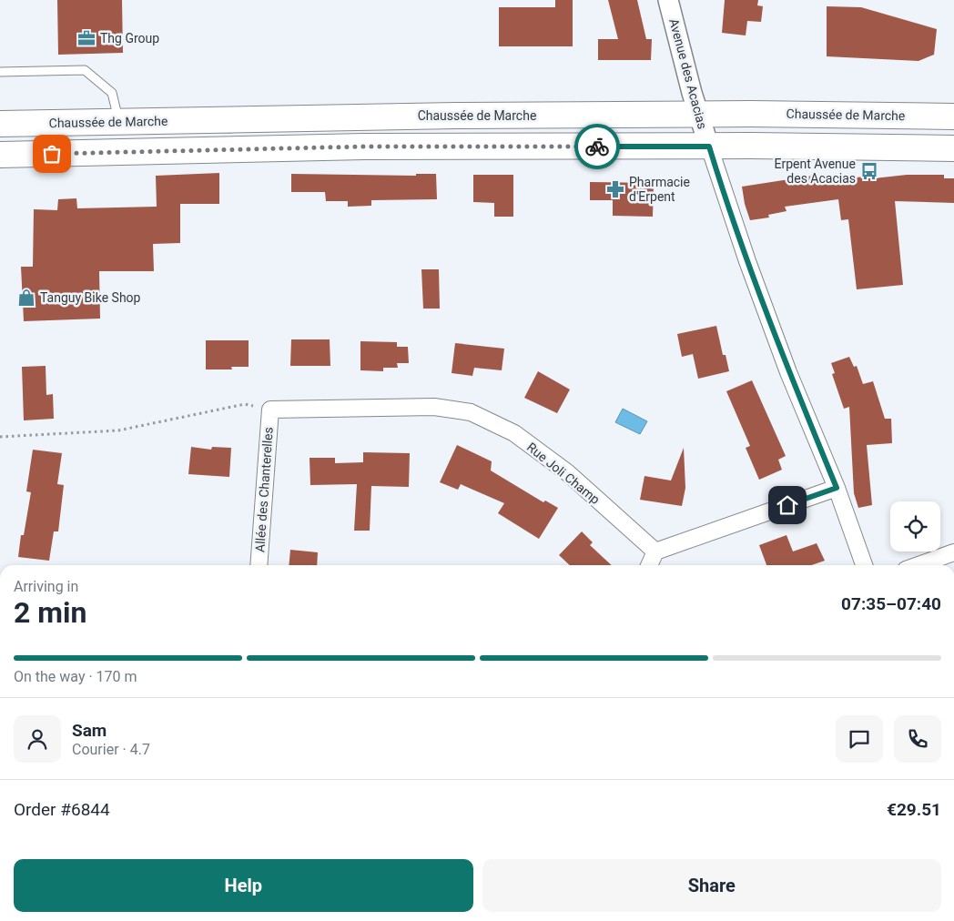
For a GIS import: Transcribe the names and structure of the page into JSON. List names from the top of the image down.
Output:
{
  "streets": {
    "main road": ["Chaussée de Marche"],
    "street": ["Avenue des Acacias", "Rue Joli Champ", "Allée des Chanterelles"]
  },
  "crossings": [
    ["Avenue des Acacias", "Chaussée de Marche"],
    ["Rue Joli Champ", "Allée des Chanterelles"]
  ],
  "places": {
    "office": ["Thg Group"],
    "bus stop": ["Erpent Avenue des Acacias"],
    "pharmacy": ["Pharmacie d'Erpent"],
    "shop": ["Tanguy Bike Shop"]
  },
  "page": {
    "heading": ["2 min", "Arriving in", "07:35–07:40"],
    "panel": [
      "Sam",
      "Courier · 4.7",
      "Order #6844",
      "€29.51"
    ],
    "bar": "On the way · 170 m",
    "buttons": ["Help", "Share"]
  }
}
